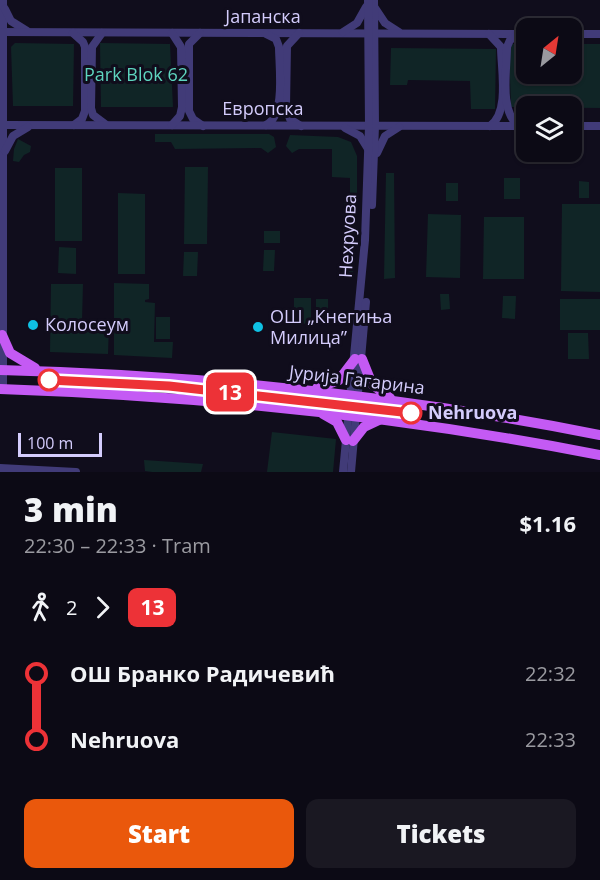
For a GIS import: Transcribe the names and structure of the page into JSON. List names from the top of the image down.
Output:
{
  "streets": {
    "main road": ["Јурија Гагарина"],
    "street": ["Јапанска", "Европска", "Нехруова"]
  },
  "crossings": [
    ["Јапанска", "Европска"],
    ["Јапанска", "Нехруова"],
    ["Европска", "Нехруова"],
    ["Нехруова", "Јурија Гагарина"]
  ],
  "parks": ["Park Blok 62"],
  "places": ["Колосеум", "ОШ „Кнегиња Милица”", "Nehruova"],
  "lines": ["tram line 13"],
  "scale_bar": "100 m",
  "north": "top right",
  "page": {
    "on_map": "13",
    "scale": "100 m",
    "heading": ["3 min", "22:30 – 22:33 · Tram", "$1.16"],
    "legs": ["2", "13"],
    "list": [
      {
        "name": "ОШ Бранко Радичевић",
        "value": "22:32"
      },
      {
        "name": "Nehruova",
        "value": "22:33"
      }
    ],
    "buttons": ["Start", "Tickets"]
  }
}
